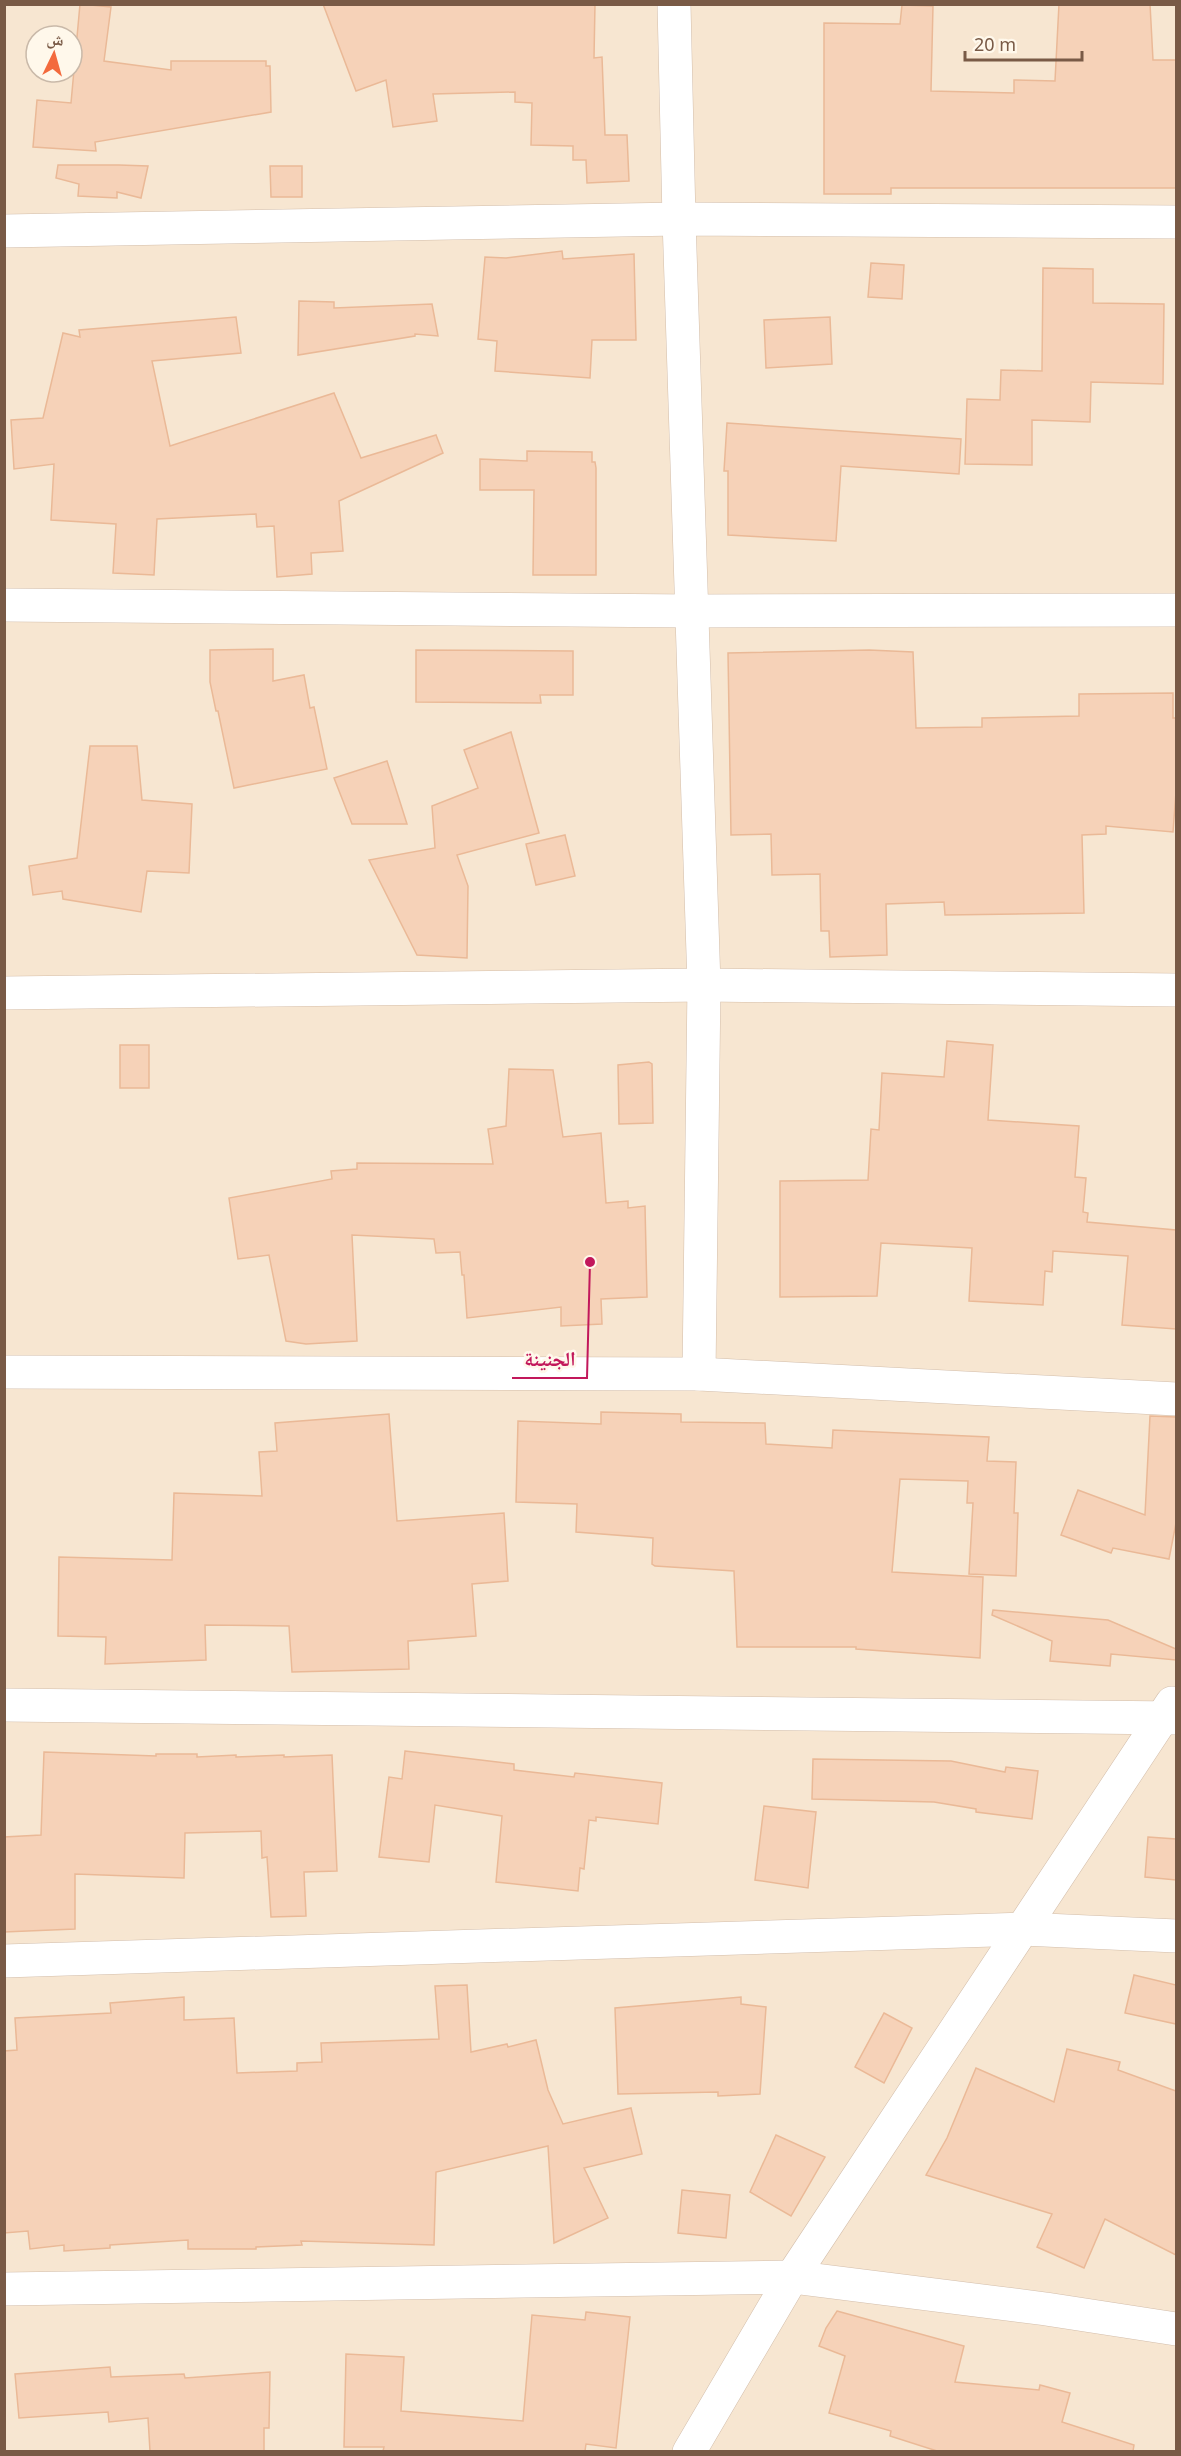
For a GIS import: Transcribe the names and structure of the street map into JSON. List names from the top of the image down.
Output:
{
  "places": ["الجنينة"],
  "scale_bar": "20 m",
  "north": "top"
}
